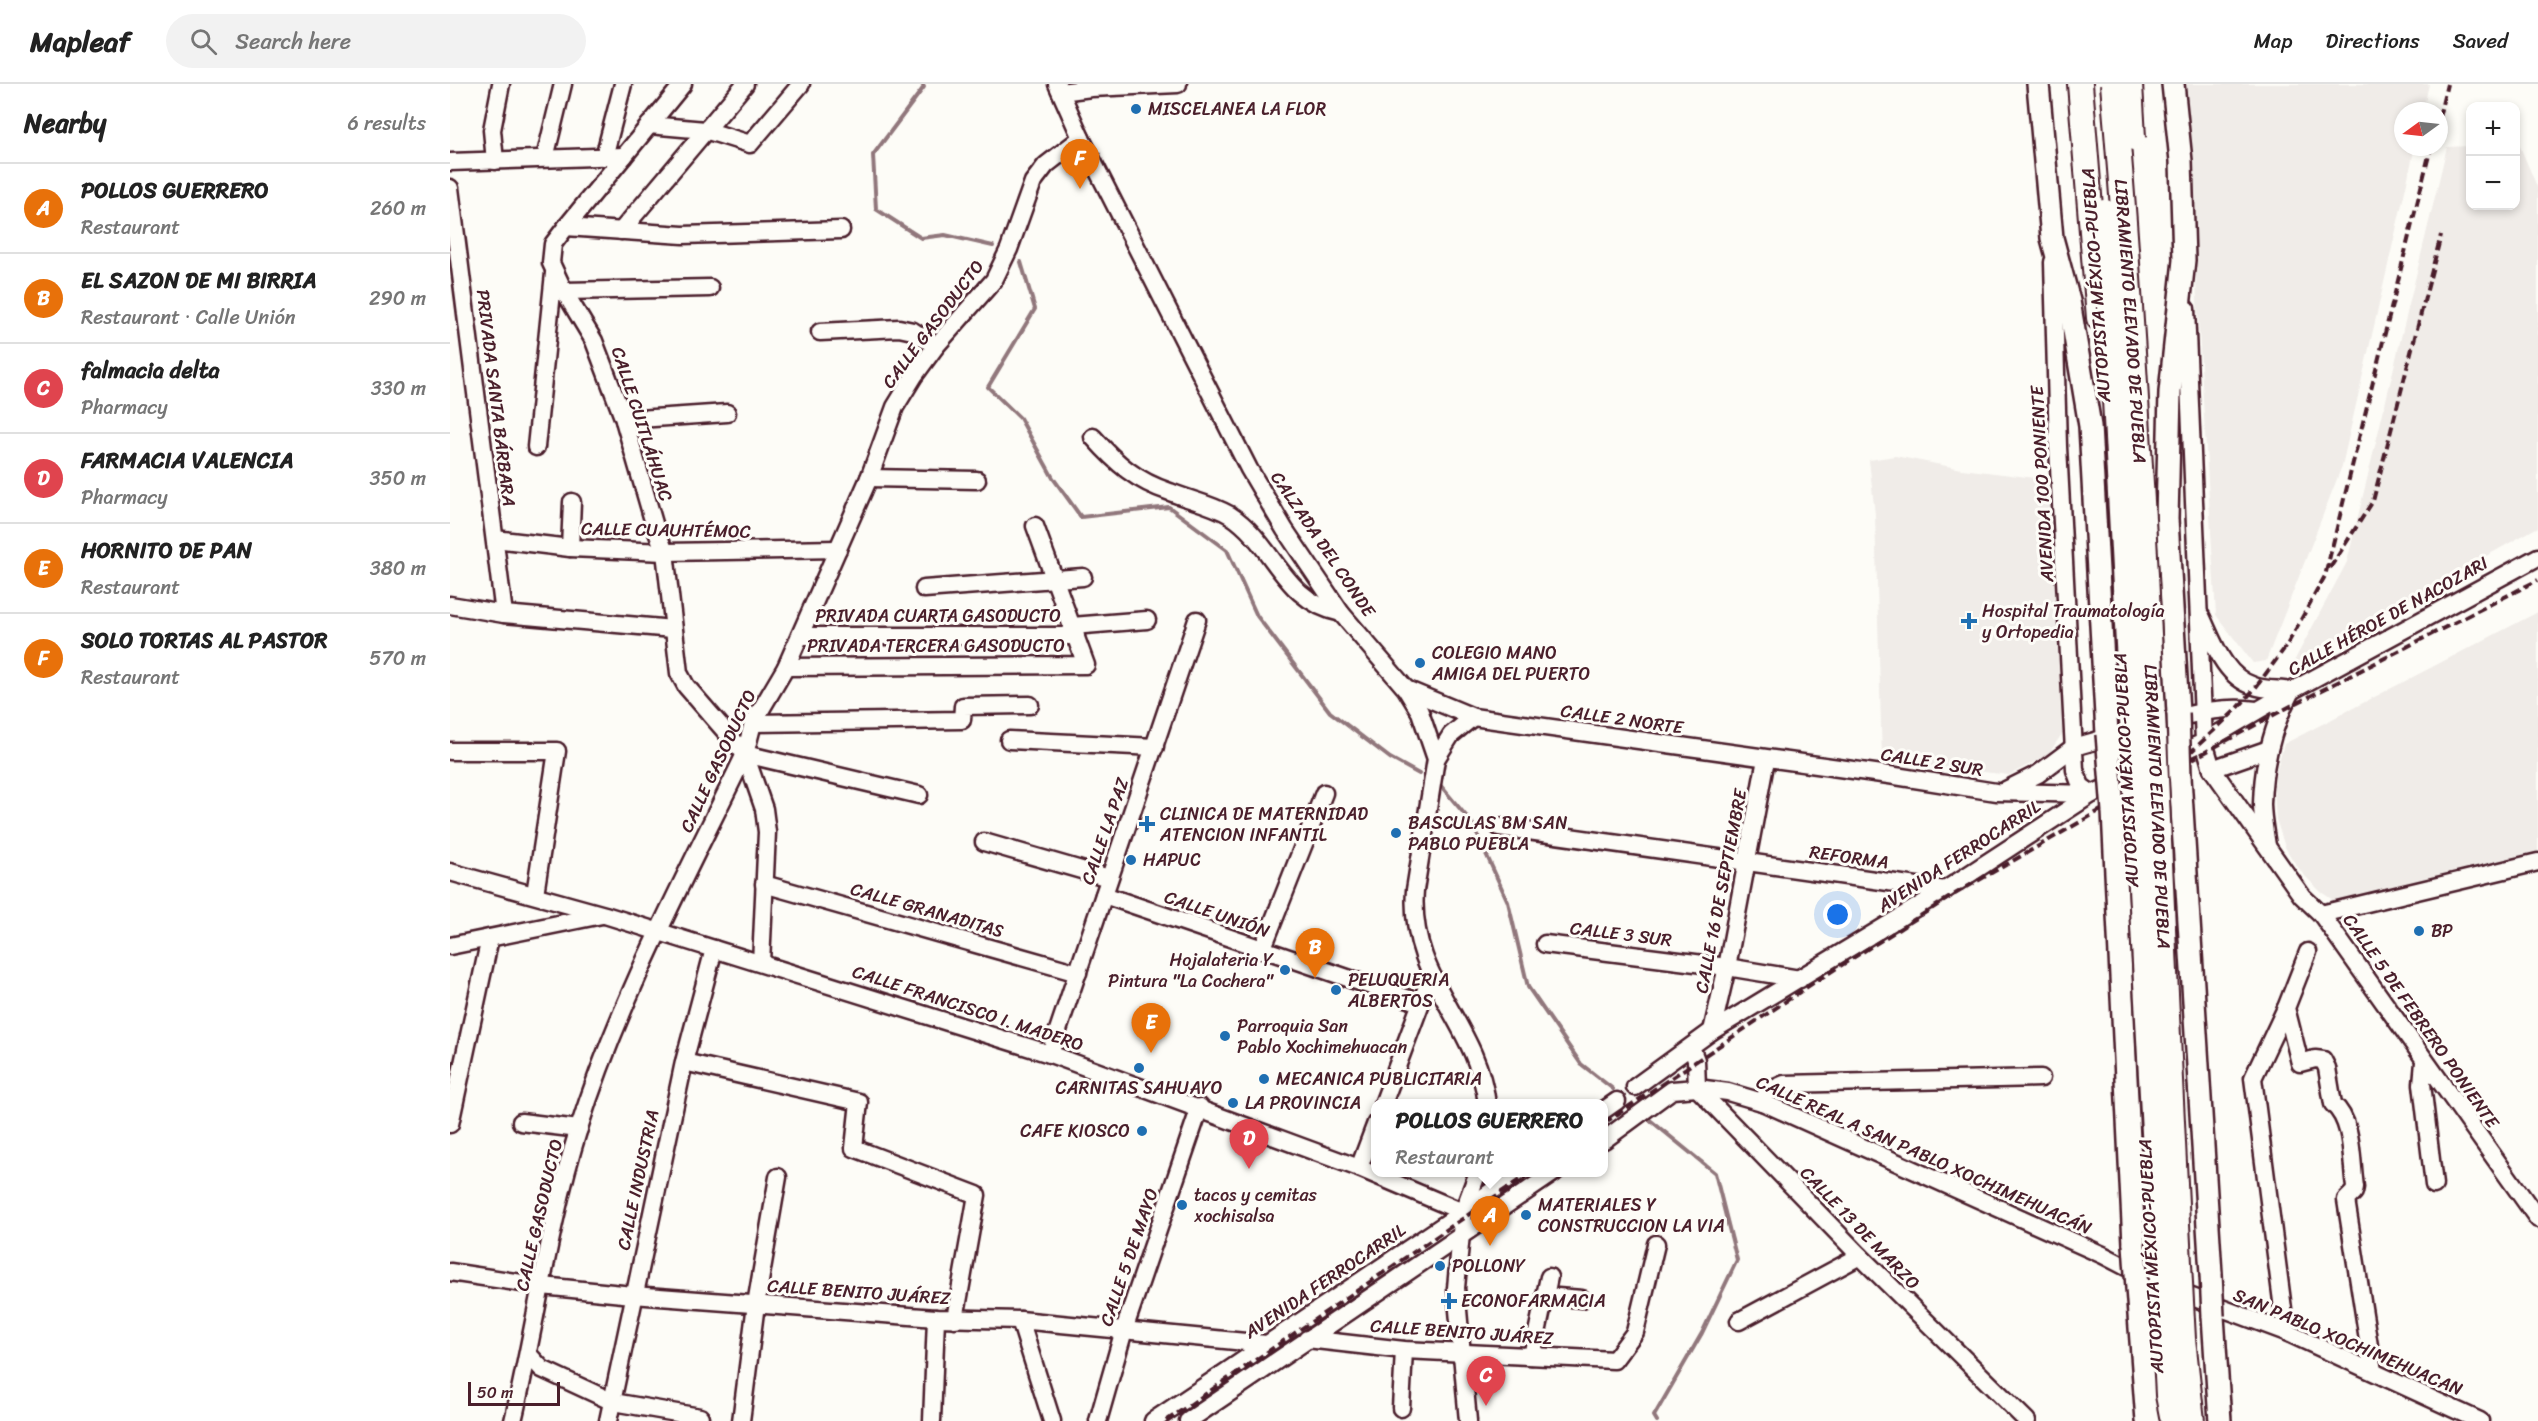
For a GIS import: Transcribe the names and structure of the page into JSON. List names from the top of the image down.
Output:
{
  "streets": {
    "highway": ["AUTOPISTA MÉXICO-PUEBLA", "LIBRAMIENTO ELEVADO DE PUEBLA"],
    "street": [
      "CALLE GASODUCTO",
      "PRIVADA SANTA BÁRBARA",
      "CALLE CUITLÁHUAC",
      "AVENIDA 100 PONIENTE",
      "CALLE CUAUHTÉMOC",
      "CALZADA DEL CONDE",
      "PRIVADA CUARTA GASODUCTO",
      "CALLE HÉROE DE NACOZARI",
      "PRIVADA TERCERA GASODUCTO",
      "CALLE 2 NORTE",
      "CALLE 2 SUR",
      "CALLE LA PAZ",
      "AVENIDA FERROCARRIL",
      "REFORMA",
      "CALLE 16 DE SEPTIEMBRE",
      "CALLE GRANADITAS",
      "CALLE UNIÓN",
      "CALLE 3 SUR",
      "CALLE FRANCISCO I. MADERO",
      "CALLE 5 DE FEBRERO PONIENTE",
      "CALLE REAL A SAN PABLO XOCHIMEHUACÁN",
      "CALLE INDUSTRIA",
      "CALLE 13 DE MARZO",
      "CALLE 5 DE MAYO",
      "CALLE BENITO JUÁREZ",
      "SAN PABLO XOCHIMEHUACAN"
    ]
  },
  "crossings": [
    ["AUTOPISTA MÉXICO-PUEBLA", "LIBRAMIENTO ELEVADO DE PUEBLA"],
    ["AUTOPISTA MÉXICO-PUEBLA", "CALLE REAL A SAN PABLO XOCHIMEHUACÁN"],
    ["AUTOPISTA MÉXICO-PUEBLA", "SAN PABLO XOCHIMEHUACAN"],
    ["CALLE GASODUCTO", "CALLE CUITLÁHUAC"],
    ["CALLE GASODUCTO", "CALLE CUAUHTÉMOC"],
    ["CALLE GASODUCTO", "CALZADA DEL CONDE"],
    ["CALLE GASODUCTO", "PRIVADA CUARTA GASODUCTO"],
    ["CALLE GASODUCTO", "PRIVADA TERCERA GASODUCTO"],
    ["CALLE GASODUCTO", "CALLE FRANCISCO I. MADERO"],
    ["CALLE GASODUCTO", "CALLE BENITO JUÁREZ"],
    ["PRIVADA SANTA BÁRBARA", "CALLE CUITLÁHUAC"],
    ["PRIVADA SANTA BÁRBARA", "CALLE CUAUHTÉMOC"],
    ["CALLE CUITLÁHUAC", "CALLE CUAUHTÉMOC"],
    ["AVENIDA 100 PONIENTE", "CALLE HÉROE DE NACOZARI"],
    ["AVENIDA 100 PONIENTE", "CALLE 2 SUR"],
    ["AVENIDA 100 PONIENTE", "AVENIDA FERROCARRIL"],
    ["CALZADA DEL CONDE", "CALLE 2 NORTE"],
    ["PRIVADA CUARTA GASODUCTO", "PRIVADA TERCERA GASODUCTO"],
    ["CALLE HÉROE DE NACOZARI", "CALLE 2 SUR"],
    ["CALLE HÉROE DE NACOZARI", "AVENIDA FERROCARRIL"],
    ["CALLE HÉROE DE NACOZARI", "CALLE 5 DE FEBRERO PONIENTE"],
    ["CALLE 2 NORTE", "CALLE 2 SUR"],
    ["CALLE 2 NORTE", "CALLE 16 DE SEPTIEMBRE"],
    ["CALLE 2 SUR", "AVENIDA FERROCARRIL"],
    ["CALLE 2 SUR", "CALLE 16 DE SEPTIEMBRE"],
    ["CALLE LA PAZ", "CALLE GRANADITAS"],
    ["CALLE LA PAZ", "CALLE UNIÓN"],
    ["CALLE LA PAZ", "CALLE FRANCISCO I. MADERO"],
    ["AVENIDA FERROCARRIL", "REFORMA"],
    ["AVENIDA FERROCARRIL", "CALLE 16 DE SEPTIEMBRE"],
    ["AVENIDA FERROCARRIL", "CALLE 3 SUR"],
    ["AVENIDA FERROCARRIL", "CALLE FRANCISCO I. MADERO"],
    ["AVENIDA FERROCARRIL", "CALLE BENITO JUÁREZ"],
    ["REFORMA", "CALLE 16 DE SEPTIEMBRE"],
    ["CALLE 16 DE SEPTIEMBRE", "CALLE 3 SUR"],
    ["CALLE FRANCISCO I. MADERO", "CALLE INDUSTRIA"],
    ["CALLE FRANCISCO I. MADERO", "CALLE 5 DE MAYO"],
    ["CALLE REAL A SAN PABLO XOCHIMEHUACÁN", "CALLE 13 DE MARZO"],
    ["CALLE REAL A SAN PABLO XOCHIMEHUACÁN", "SAN PABLO XOCHIMEHUACAN"],
    ["CALLE INDUSTRIA", "CALLE BENITO JUÁREZ"],
    ["CALLE 5 DE MAYO", "CALLE BENITO JUÁREZ"]
  ],
  "places": {
    "other": [
      "MISCELANEA LA FLOR",
      "COLEGIO MANO AMIGA DEL PUERTO",
      "BASCULAS BM SAN PABLO PUEBLA",
      "HAPUC",
      "BP",
      "Hojalateria Y Pintura \"La Cochera\"",
      "PELUQUERIA ALBERTOS",
      "Parroquia San Pablo Xochimehuacan",
      "CARNITAS SAHUAYO",
      "MECANICA PUBLICITARIA",
      "LA PROVINCIA",
      "CAFE KIOSCO",
      "tacos y cemitas xochisalsa",
      "MATERIALES Y CONSTRUCCION LA VIA",
      "POLLONY"
    ],
    "health": ["Hospital Traumatología y Ortopedia", "CLINICA DE MATERNIDAD ATENCION INFANTIL", "ECONOFARMACIA"]
  },
  "scale_bar": "50 m",
  "north": "left",
  "page": {
    "header": "Mapleaf",
    "search": "Search here",
    "nav": ["Map", "Directions", "Saved"],
    "heading": ["Nearby", "6 results"],
    "map_buttons": ["+", "−"],
    "pins": [
      "F",
      "B",
      "E",
      "D",
      "A",
      "C"
    ],
    "list": [
      {
        "mark": "A",
        "name": "POLLOS GUERRERO",
        "note": "Restaurant",
        "value": "260 m"
      },
      {
        "mark": "B",
        "name": "EL SAZON DE MI BIRRIA",
        "note": "Restaurant · Calle Unión",
        "value": "290 m"
      },
      {
        "mark": "C",
        "name": "falmacia delta",
        "note": "Pharmacy",
        "value": "330 m"
      },
      {
        "mark": "D",
        "name": "FARMACIA VALENCIA",
        "note": "Pharmacy",
        "value": "350 m"
      },
      {
        "mark": "E",
        "name": "HORNITO DE PAN",
        "note": "Restaurant",
        "value": "380 m"
      },
      {
        "mark": "F",
        "name": "SOLO TORTAS AL PASTOR",
        "note": "Restaurant",
        "value": "570 m"
      }
    ],
    "popup": ["POLLOS GUERRERO", "Restaurant"],
    "scale": "50 m"
  }
}
